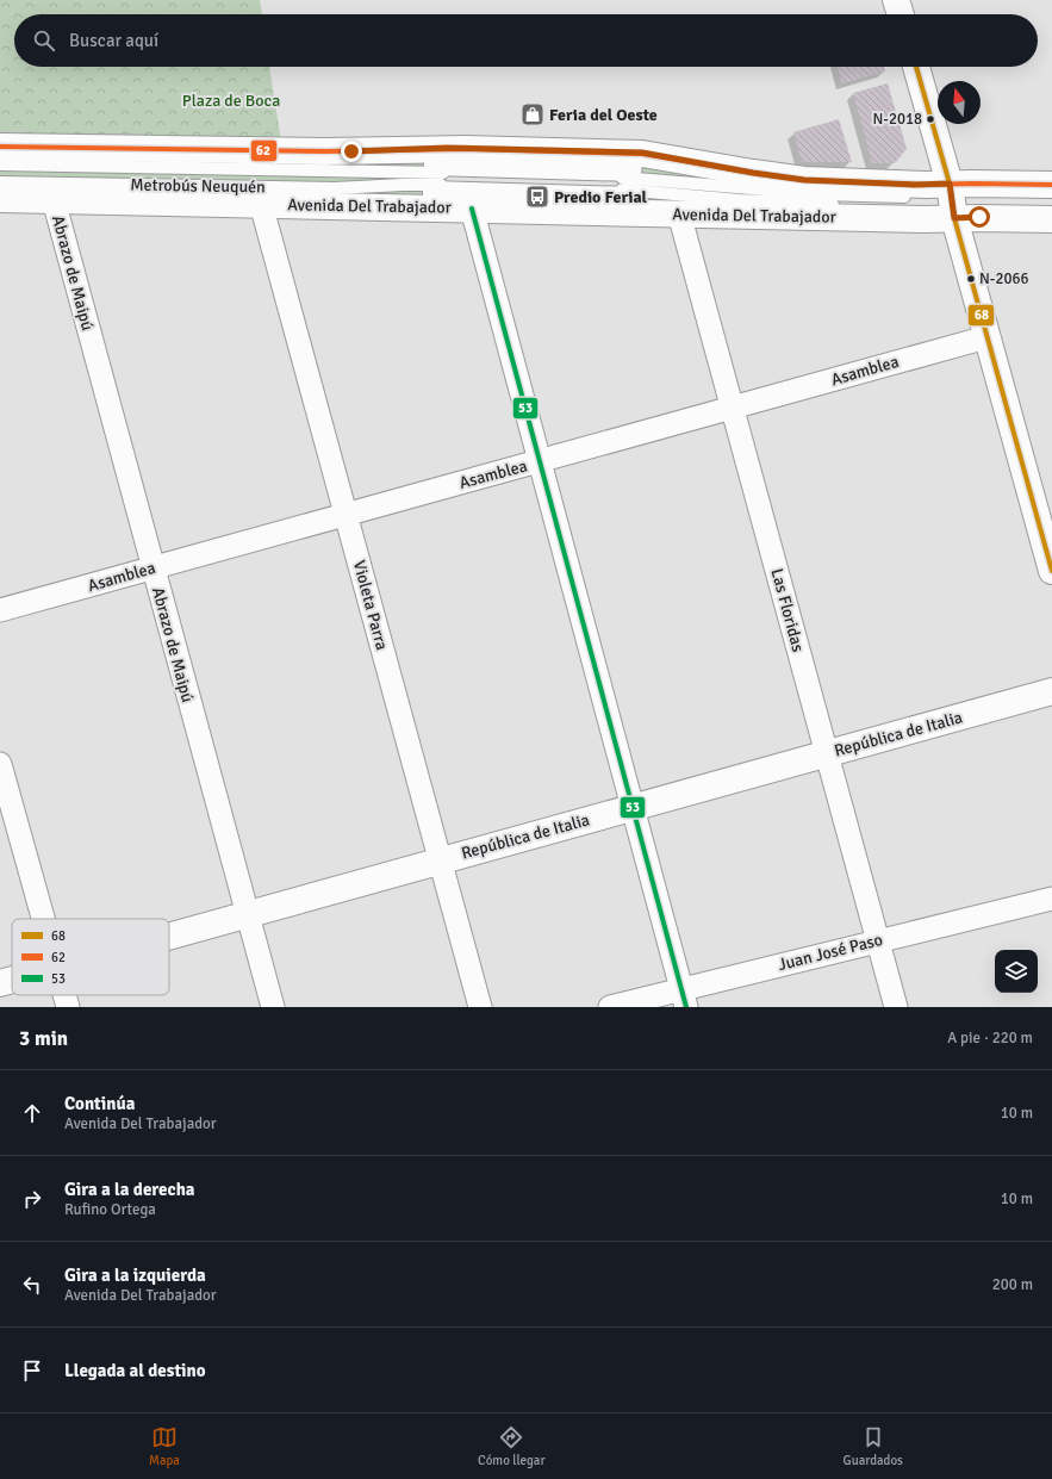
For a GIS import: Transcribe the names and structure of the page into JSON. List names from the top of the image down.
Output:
{
  "streets": {
    "main road": ["Avenida Del Trabajador", "República de Italia"],
    "street": [
      "Abrazo de Maipú",
      "Asamblea",
      "Violeta Parra",
      "Las Floridas",
      "Juan José Paso"
    ],
    "lane": ["Metrobús Neuquén"]
  },
  "crossings": [
    ["Metrobús Neuquén", "Avenida Del Trabajador"],
    ["Avenida Del Trabajador", "Abrazo de Maipú"],
    ["Avenida Del Trabajador", "Violeta Parra"],
    ["Avenida Del Trabajador", "Las Floridas"],
    ["Abrazo de Maipú", "Asamblea"],
    ["Abrazo de Maipú", "República de Italia"],
    ["Asamblea", "Violeta Parra"],
    ["Asamblea", "Las Floridas"],
    ["Violeta Parra", "República de Italia"],
    ["Las Floridas", "República de Italia"],
    ["Las Floridas", "Juan José Paso"]
  ],
  "parks": ["Plaza de Boca"],
  "places": {
    "shop": ["Feria del Oeste"],
    "other": ["N-2018", "N-2066"],
    "bus stop": ["Predio Ferial"]
  },
  "lines": ["transit line 68", "transit line 62", "transit line 53"],
  "legend": ["68", "62", "53"],
  "north": "top",
  "page": {
    "search": "Buscar aquí",
    "heading": ["3 min", "A pie · 220 m"],
    "list": [
      ["Continúa", "Avenida Del Trabajador", "10 m"],
      ["Gira a la derecha", "Rufino Ortega", "10 m"],
      ["Gira a la izquierda", "Avenida Del Trabajador", "200 m"],
      "Llegada al destino"
    ],
    "nav": ["Mapa", "Cómo llegar", "Guardados"]
  }
}
